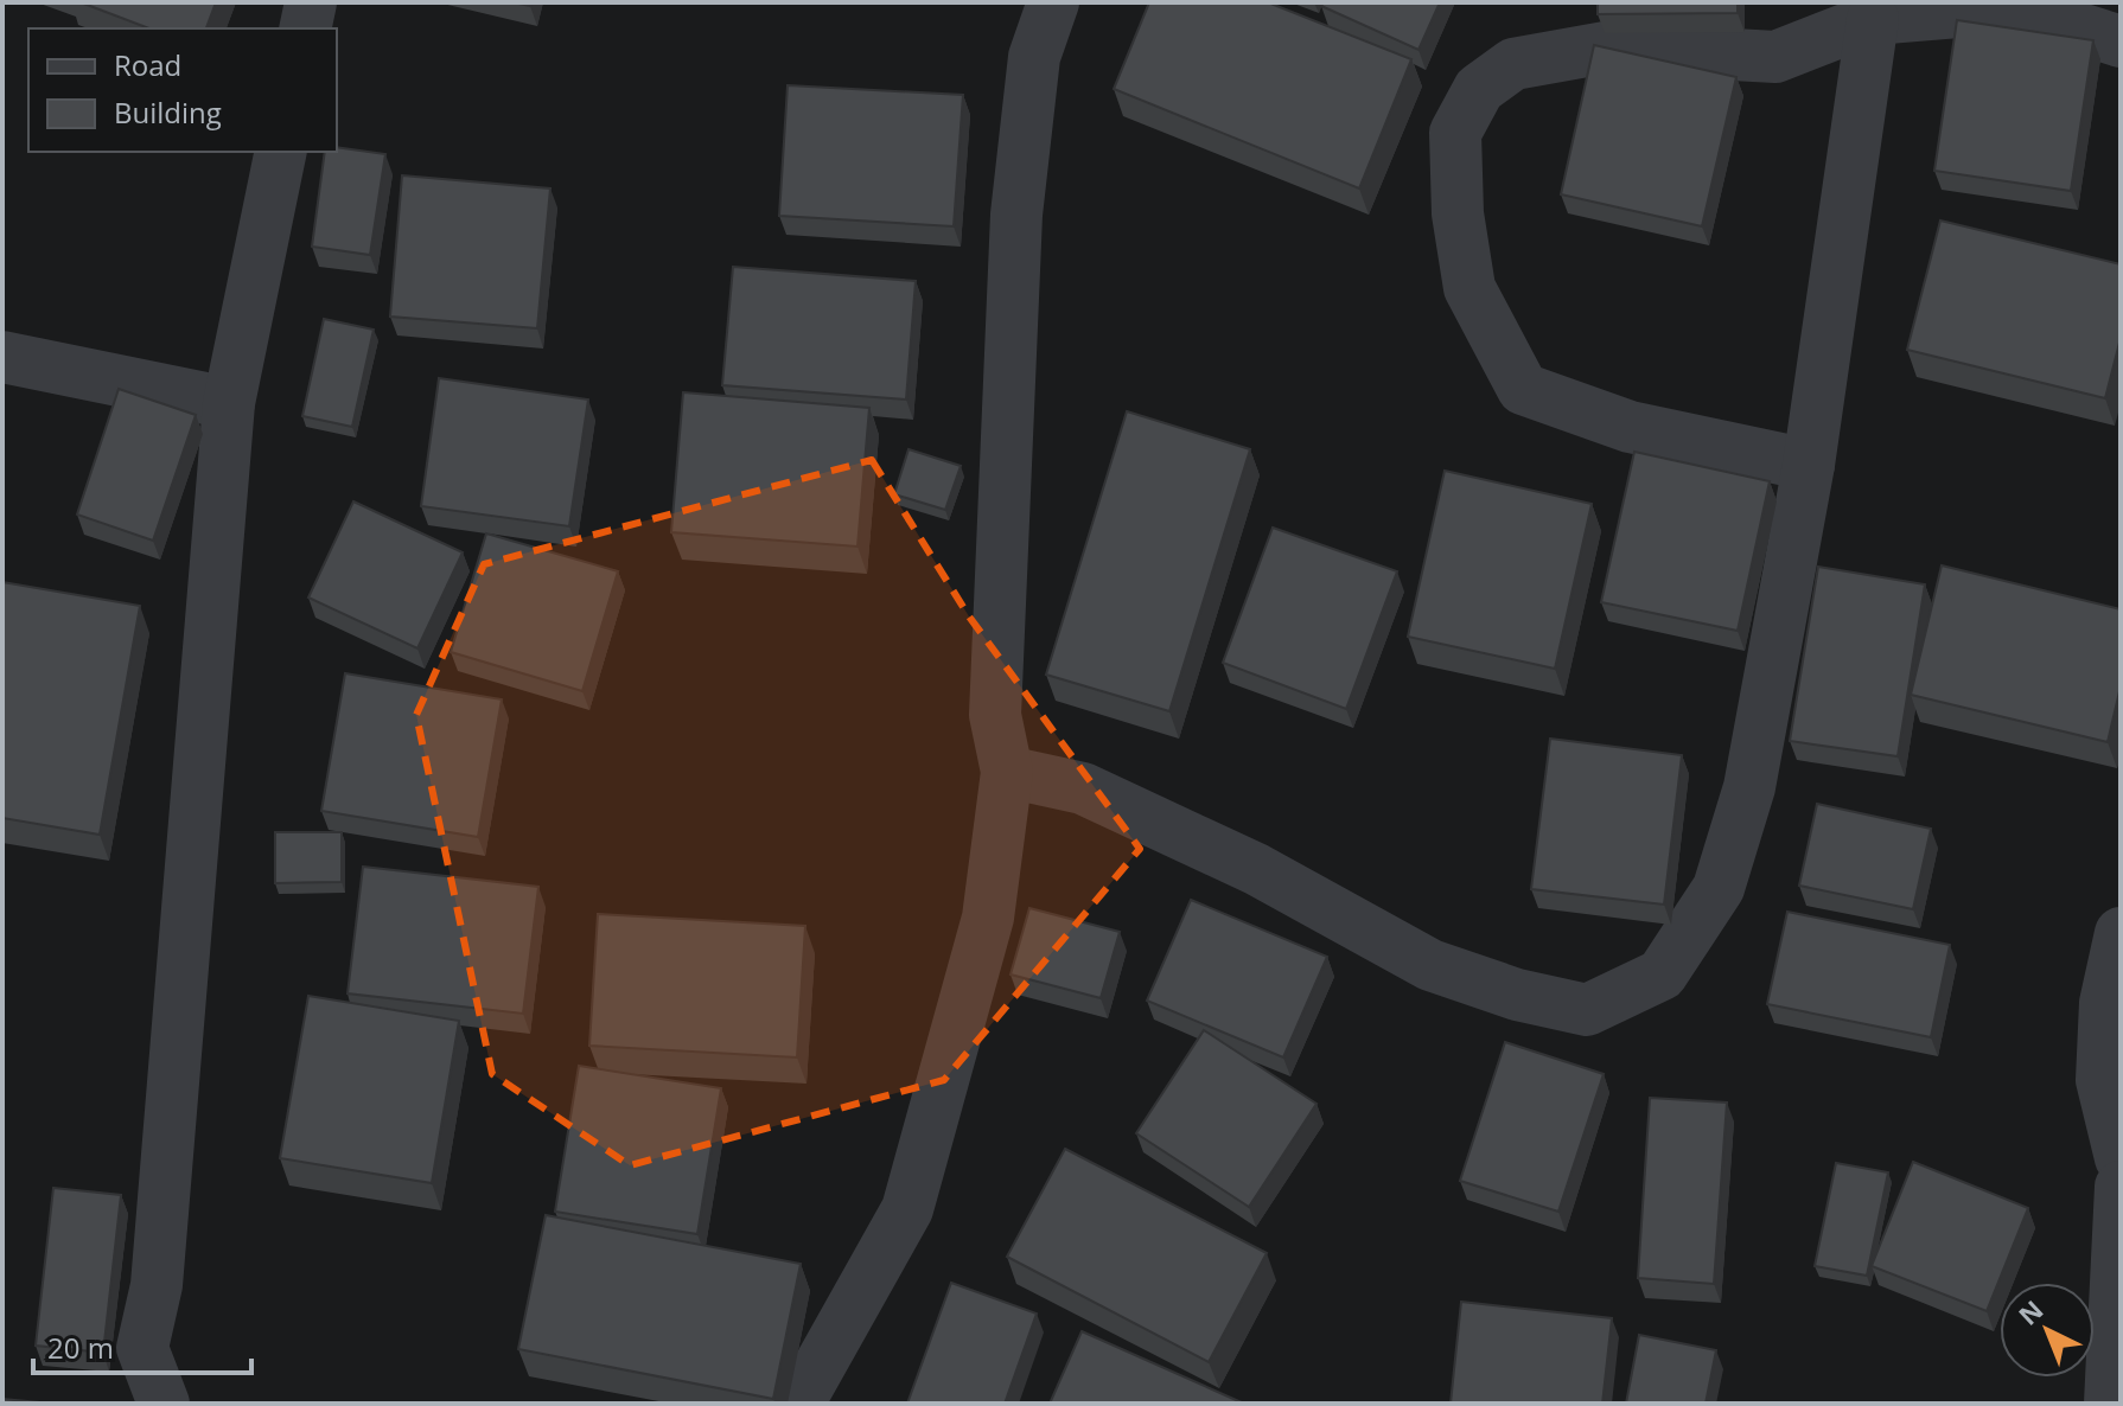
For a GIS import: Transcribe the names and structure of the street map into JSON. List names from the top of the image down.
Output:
{
  "legend": ["Road", "Building"],
  "scale_bar": "20 m",
  "north": "top left"
}
